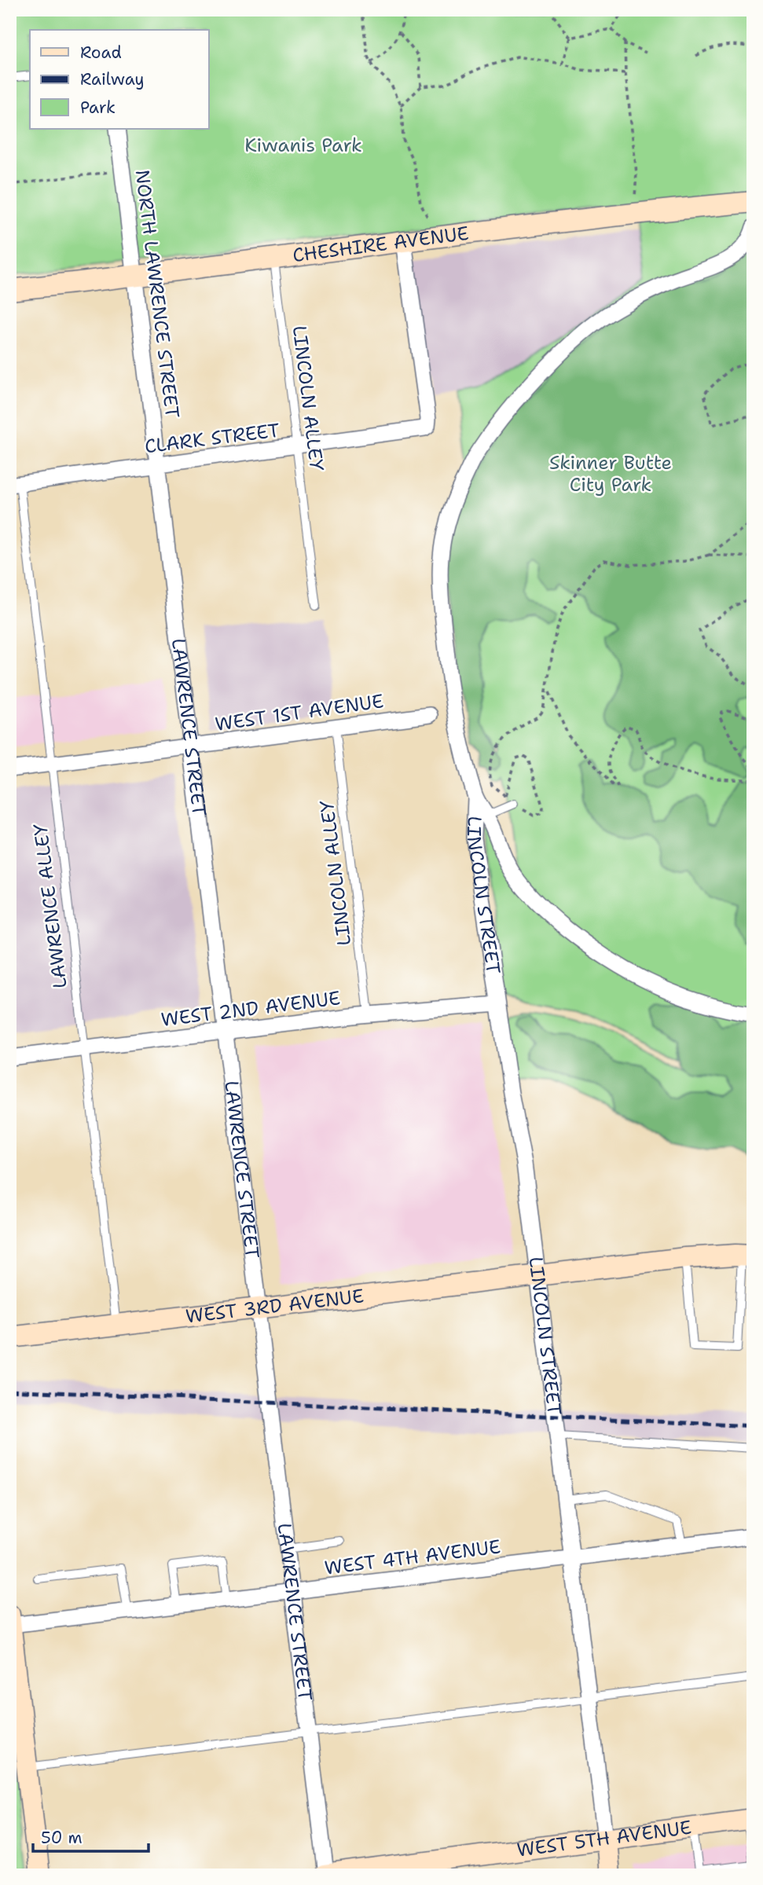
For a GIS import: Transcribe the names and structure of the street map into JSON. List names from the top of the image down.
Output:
{
  "streets": {
    "street": [
      "CHESHIRE AVENUE",
      "NORTH LAWRENCE STREET",
      "CLARK STREET",
      "WEST 1ST AVENUE",
      "LAWRENCE STREET",
      "LINCOLN STREET",
      "WEST 2ND AVENUE",
      "WEST 3RD AVENUE",
      "WEST 4TH AVENUE",
      "WEST 5TH AVENUE"
    ],
    "lane": ["LINCOLN ALLEY", "LAWRENCE ALLEY"]
  },
  "crossings": [
    ["CHESHIRE AVENUE", "NORTH LAWRENCE STREET"],
    ["CHESHIRE AVENUE", "LINCOLN ALLEY"],
    ["CHESHIRE AVENUE", "CLARK STREET"],
    ["NORTH LAWRENCE STREET", "CLARK STREET"],
    ["NORTH LAWRENCE STREET", "LAWRENCE STREET"],
    ["LINCOLN ALLEY", "CLARK STREET"],
    ["LINCOLN ALLEY", "WEST 1ST AVENUE"],
    ["LINCOLN ALLEY", "WEST 2ND AVENUE"],
    ["CLARK STREET", "LAWRENCE STREET"],
    ["CLARK STREET", "LAWRENCE ALLEY"],
    ["WEST 1ST AVENUE", "LAWRENCE STREET"],
    ["WEST 1ST AVENUE", "LAWRENCE ALLEY"],
    ["LAWRENCE STREET", "WEST 2ND AVENUE"],
    ["LAWRENCE STREET", "WEST 3RD AVENUE"],
    ["LAWRENCE STREET", "WEST 4TH AVENUE"],
    ["LAWRENCE STREET", "WEST 5TH AVENUE"],
    ["LINCOLN STREET", "WEST 2ND AVENUE"],
    ["LINCOLN STREET", "WEST 3RD AVENUE"],
    ["LINCOLN STREET", "WEST 4TH AVENUE"],
    ["LINCOLN STREET", "WEST 5TH AVENUE"],
    ["LAWRENCE ALLEY", "WEST 2ND AVENUE"],
    ["LAWRENCE ALLEY", "WEST 3RD AVENUE"]
  ],
  "parks": ["Kiwanis Park", "Skinner Butte City Park"],
  "legend": ["Road", "Railway", "Park"],
  "scale_bar": "50 m"
}
